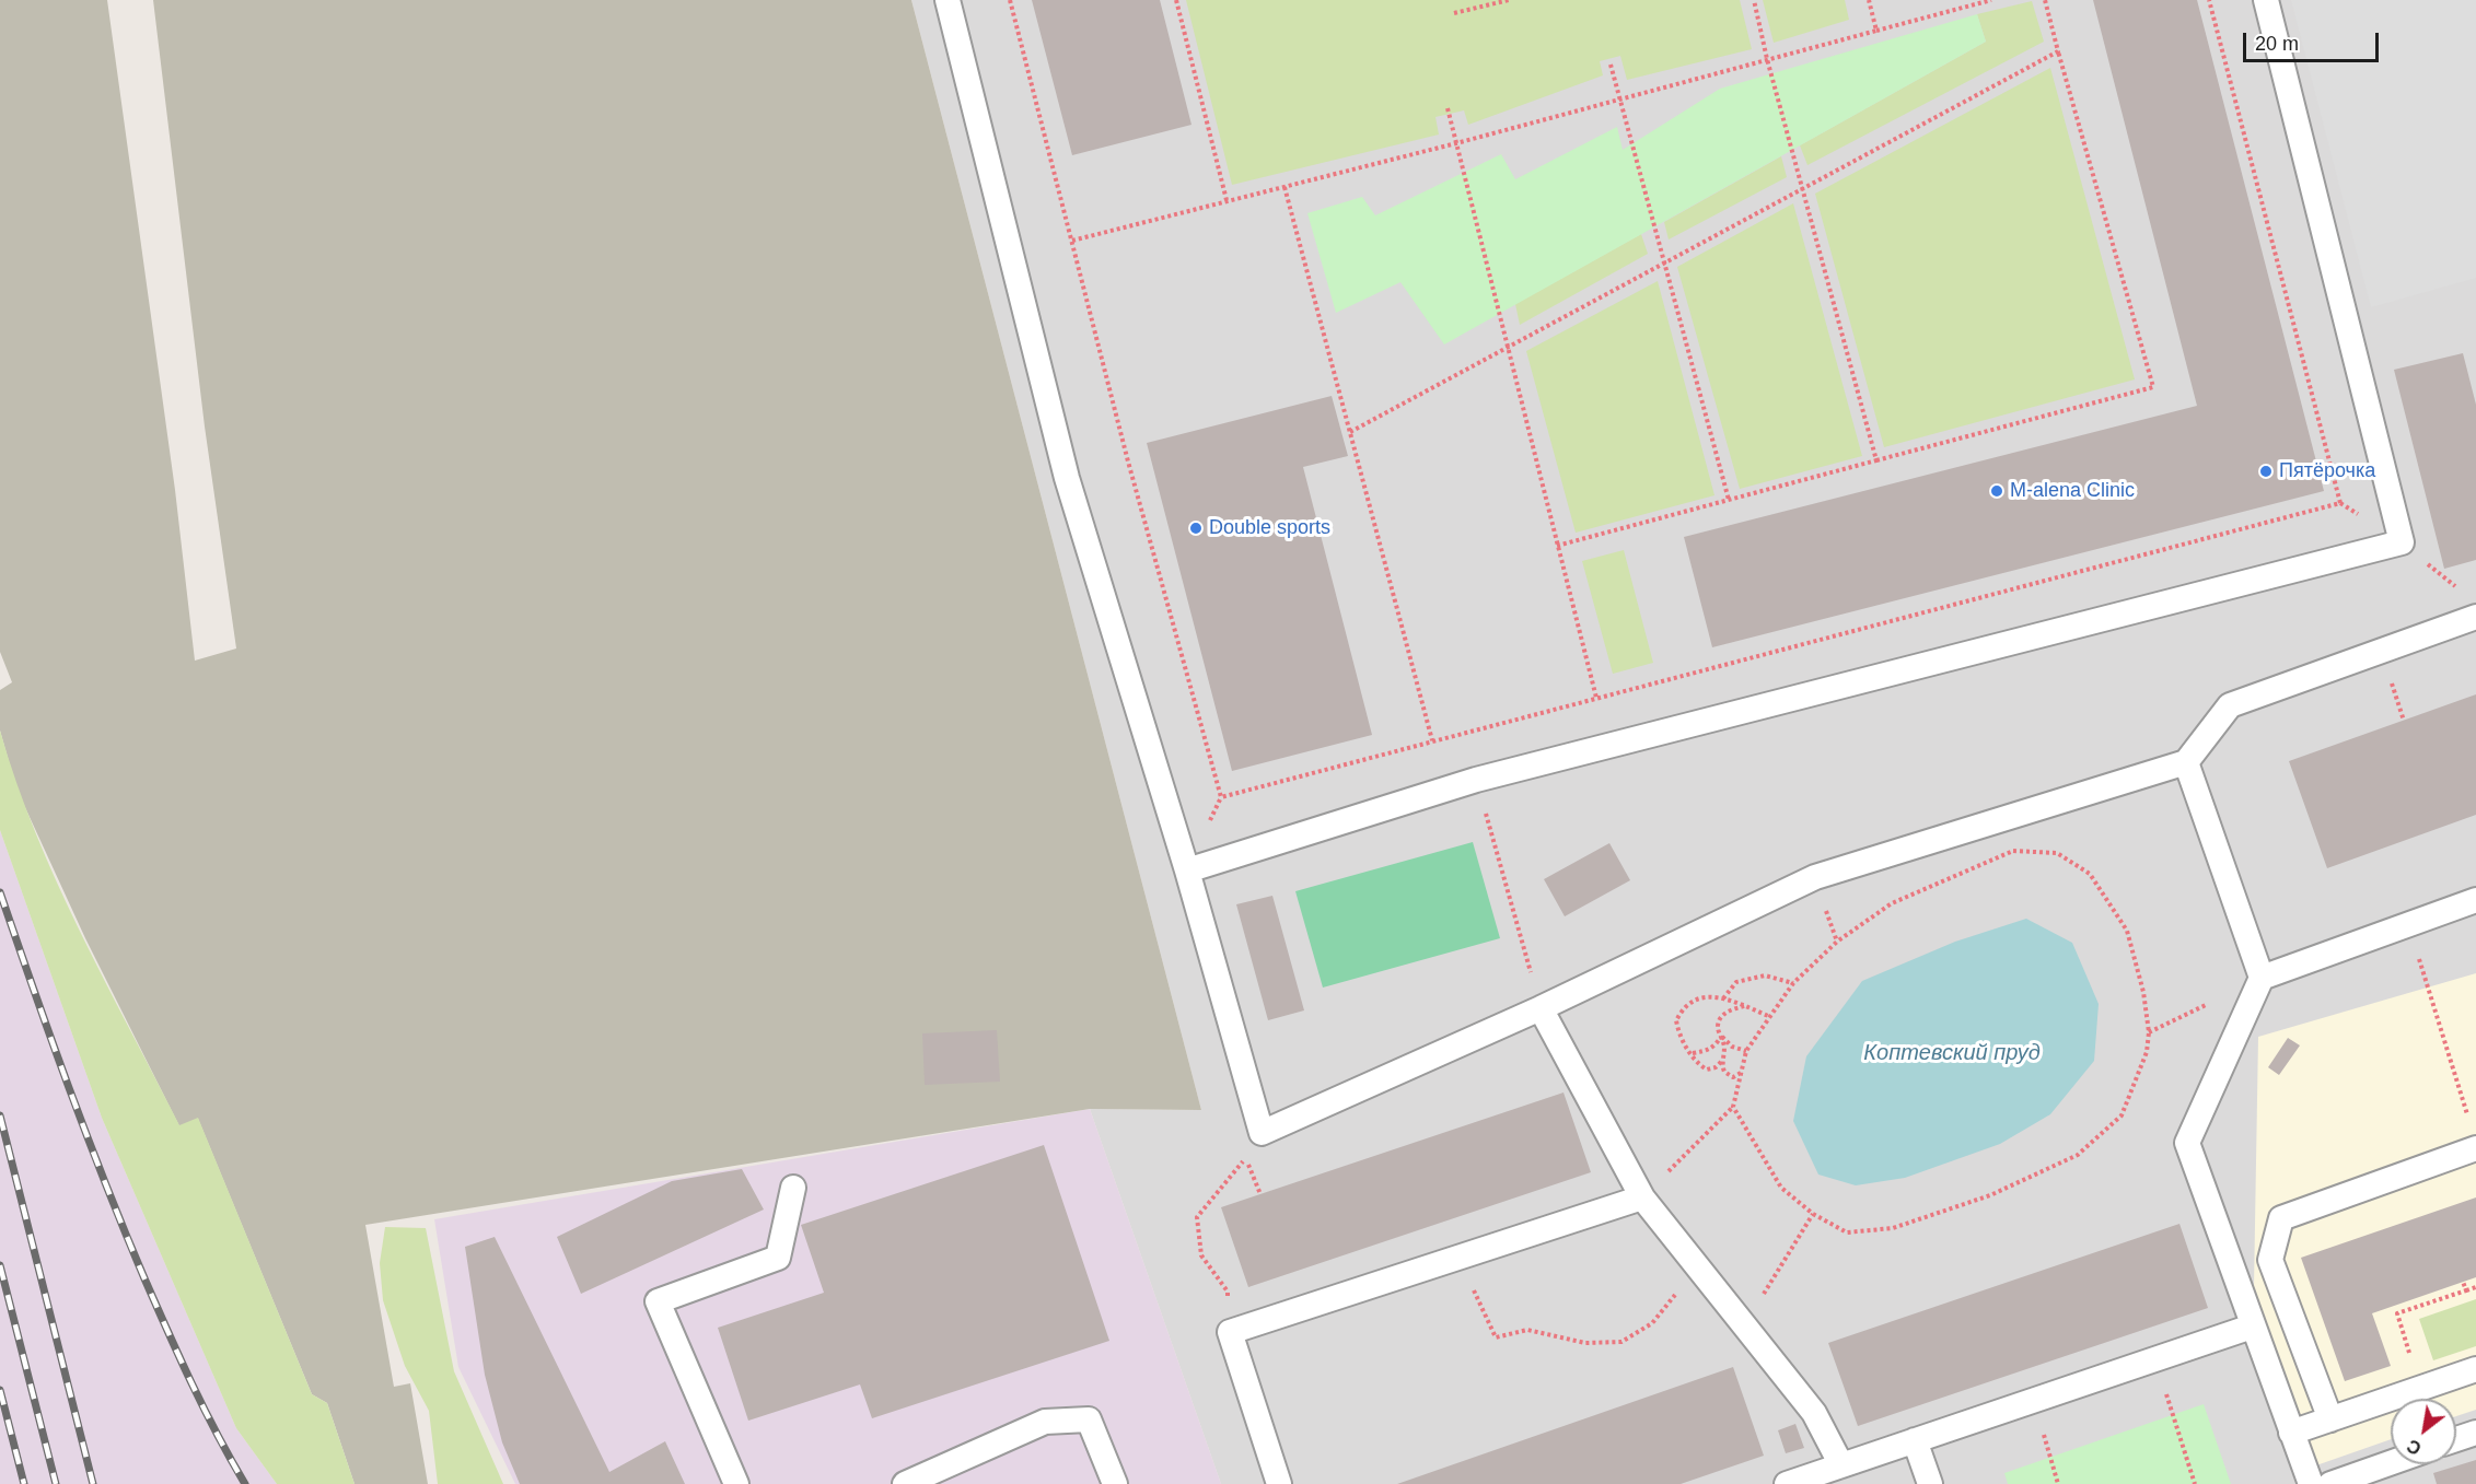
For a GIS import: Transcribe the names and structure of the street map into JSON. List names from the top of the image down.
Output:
{
  "water": ["Коптевский пруд"],
  "places": ["Пятёрочка", "M-alena Clinic", "Double sports"],
  "scale_bar": "20 m",
  "north": "bottom left"
}
